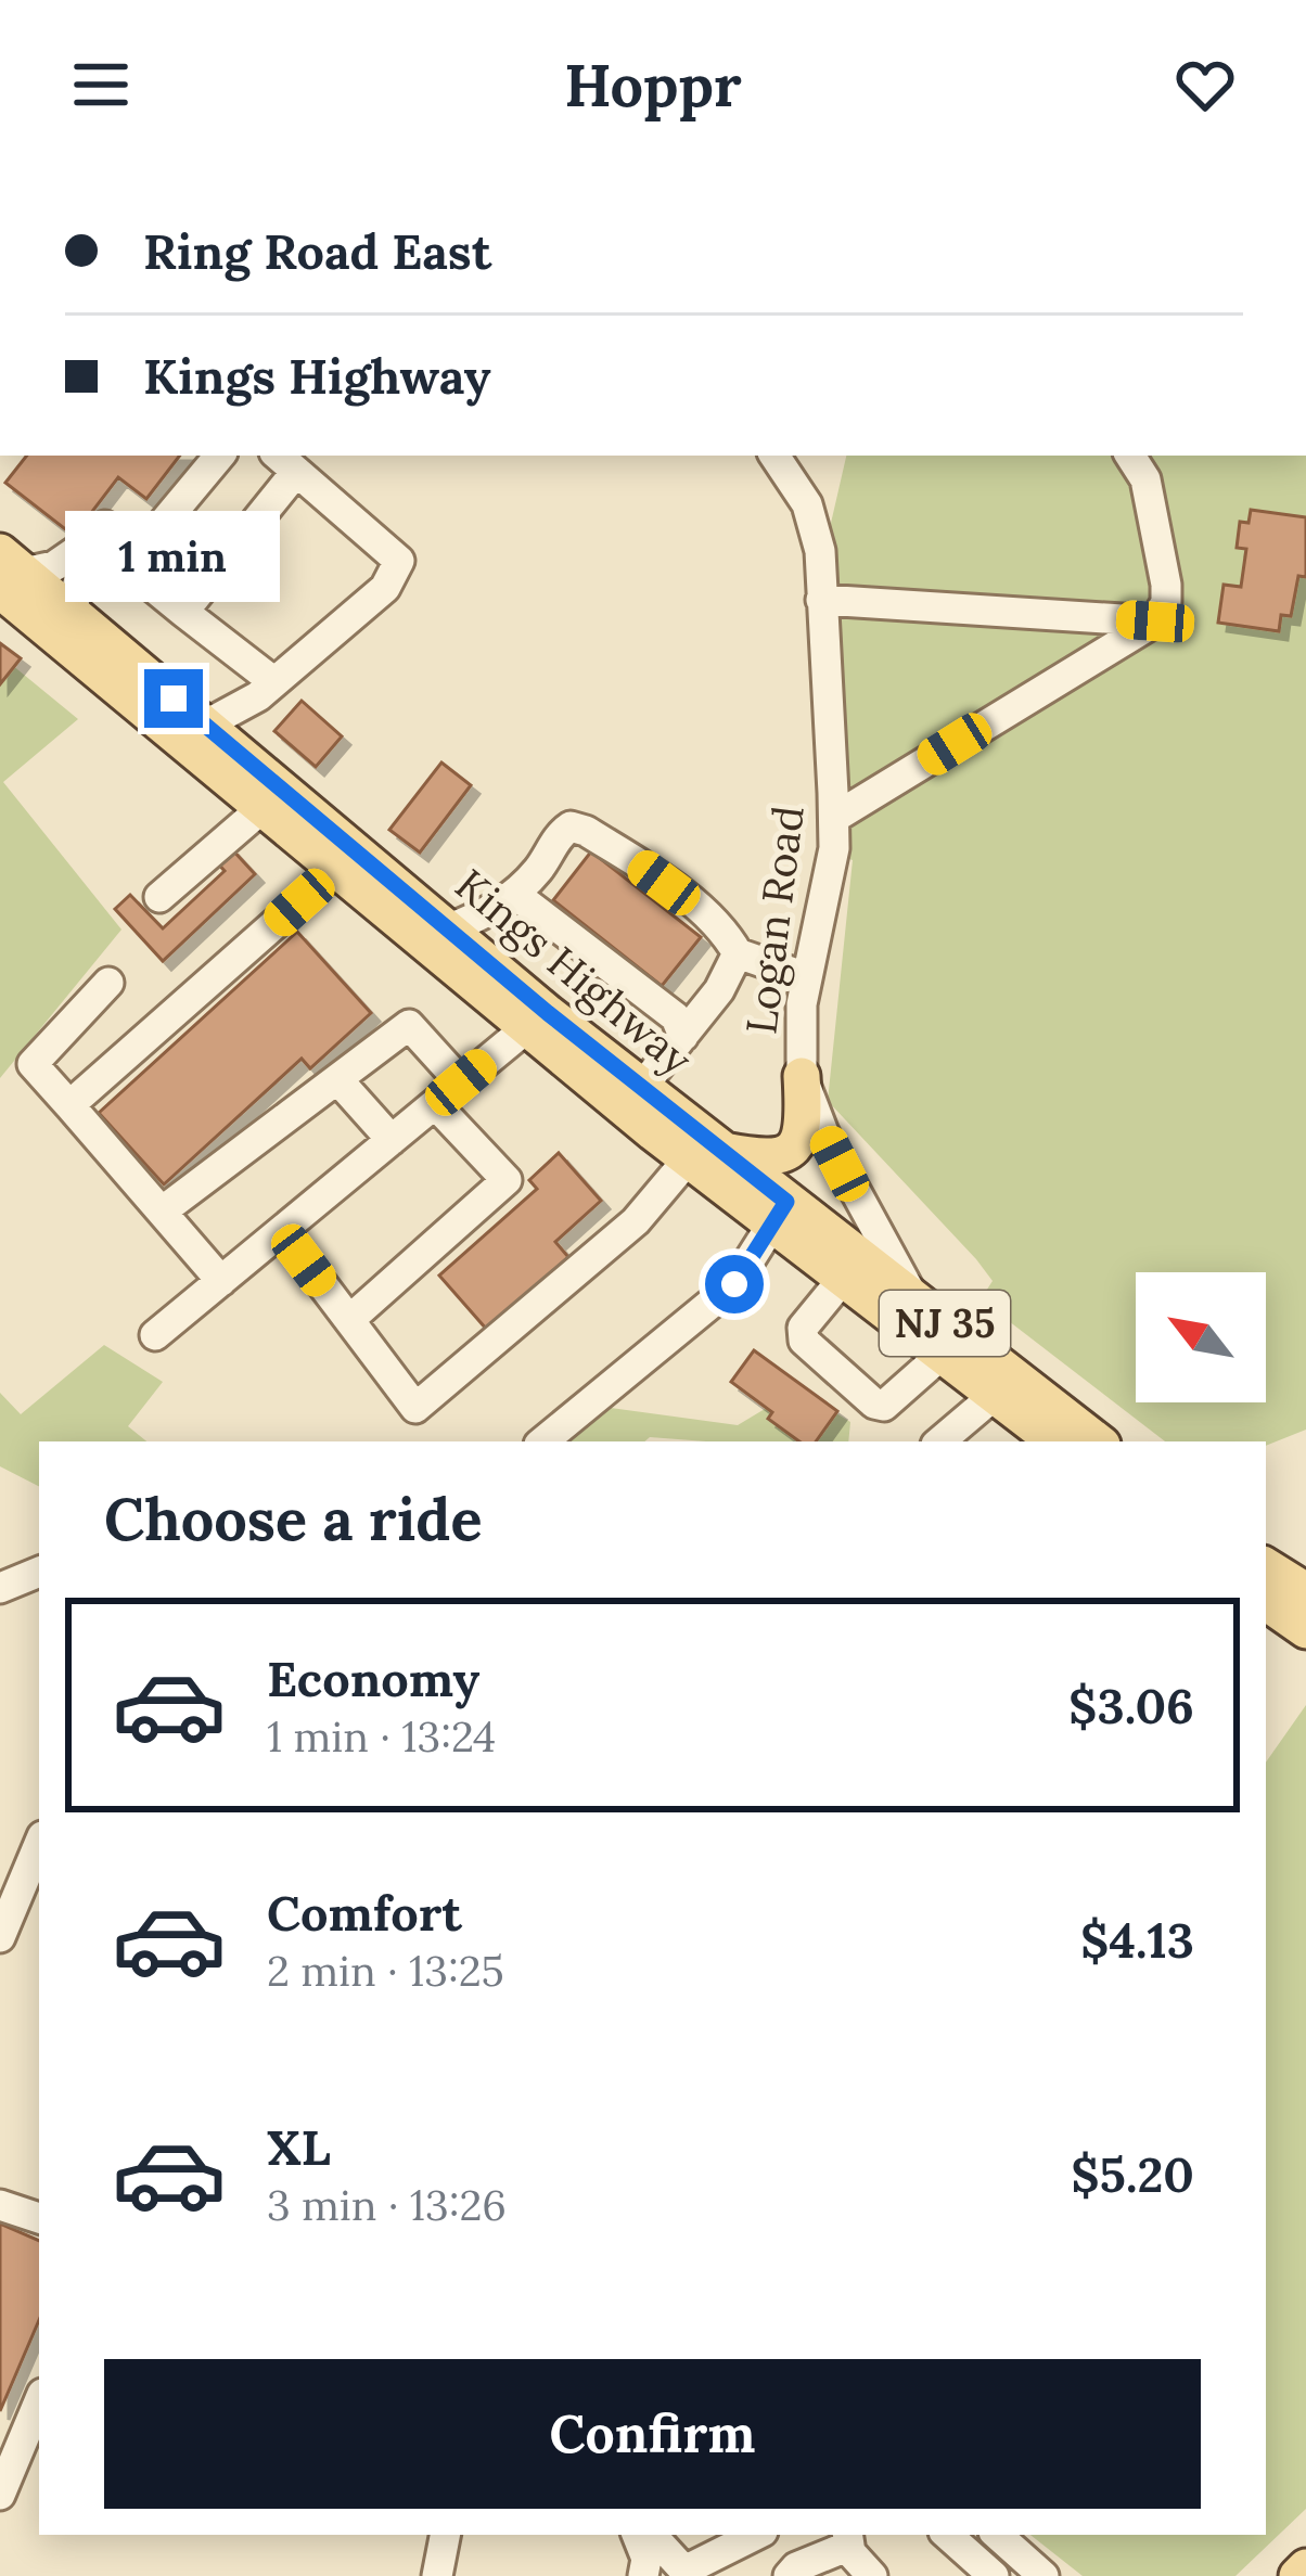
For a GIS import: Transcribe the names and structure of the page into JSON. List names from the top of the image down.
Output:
{
  "streets": {
    "main road": ["Kings Highway", "NJ 35"],
    "street": ["Logan Road"]
  },
  "crossings": [
    ["Logan Road", "Kings Highway"]
  ],
  "north": "top left",
  "page": {
    "header": "Hoppr",
    "banner": ["Ring Road East", "Kings Highway"],
    "bubble": "1 min",
    "heading": "Choose a ride",
    "list": [
      {
        "name": "Economy",
        "note": "1 min · 13:24",
        "value": "$3.06"
      },
      {
        "name": "Comfort",
        "note": "2 min · 13:25",
        "value": "$4.13"
      },
      {
        "name": "XL",
        "note": "3 min · 13:26",
        "value": "$5.20"
      }
    ],
    "buttons": "Confirm"
  }
}
